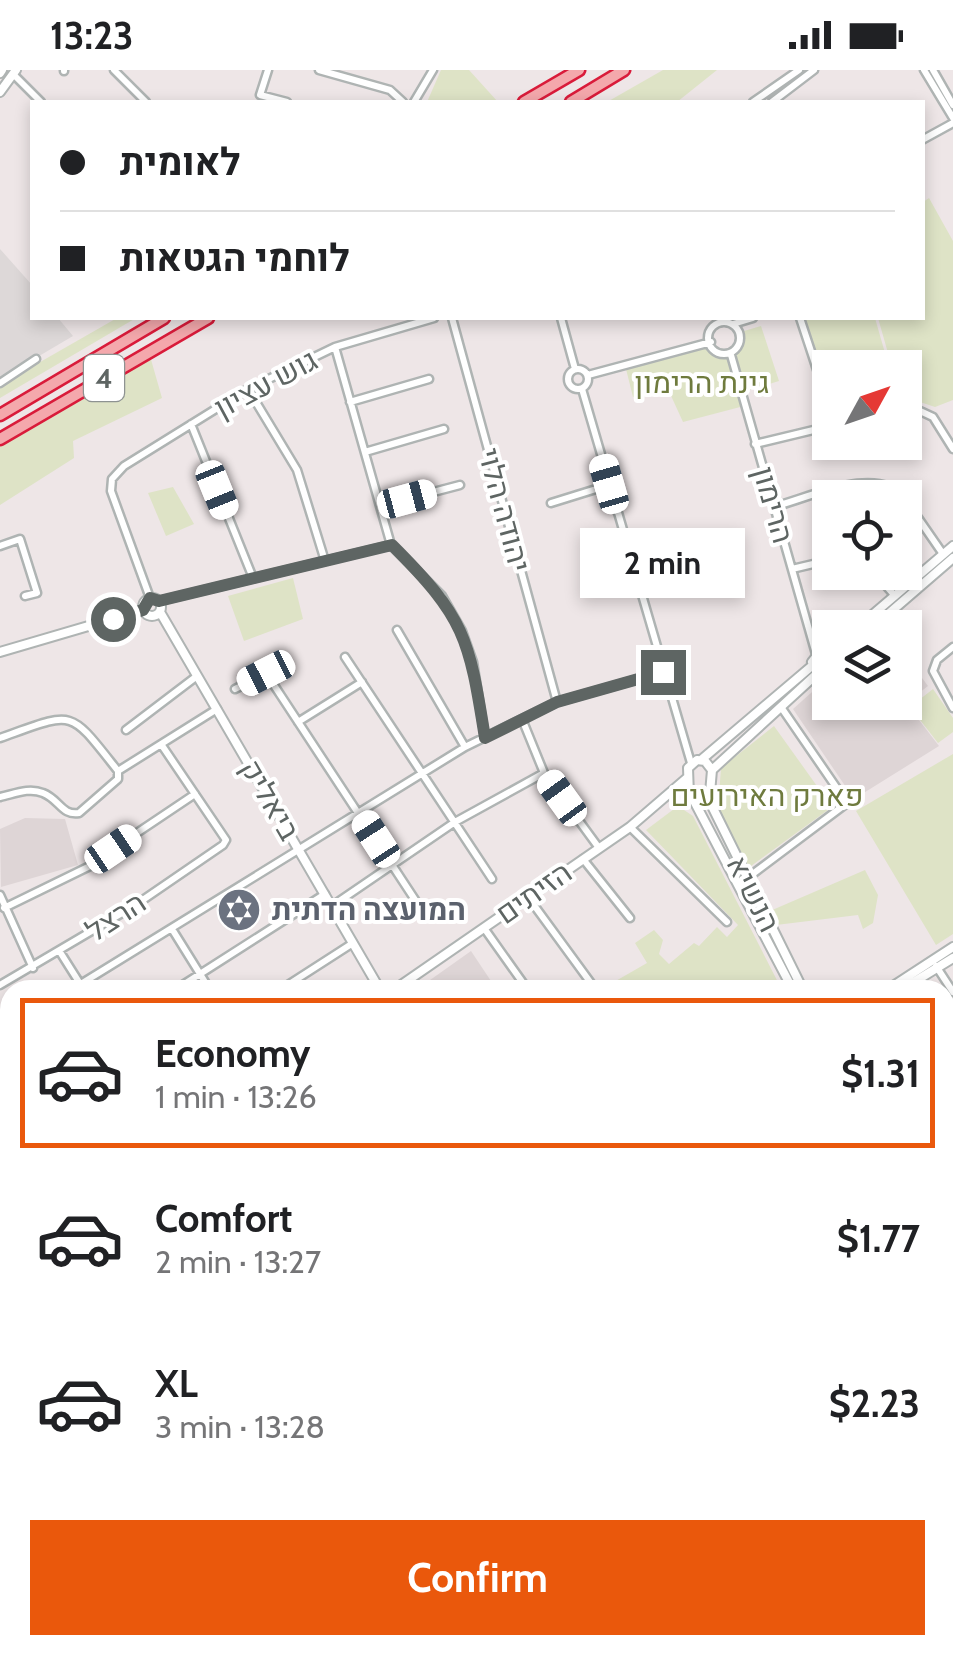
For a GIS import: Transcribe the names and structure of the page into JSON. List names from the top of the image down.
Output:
{
  "streets": {
    "highway": ["4"],
    "street": [
      "גוש עציון",
      "הרימון",
      "יהודה הלוי",
      "ביאליק",
      "הזיתים",
      "הנשיא",
      "הרצל"
    ]
  },
  "crossings": [
    ["הזיתים", "הנשיא"]
  ],
  "parks": ["גינת הרימון", "פארק האירועים"],
  "places": {
    "synagogue": ["המועצה הדתית"]
  },
  "north": "top right",
  "page": {
    "status": "13:23",
    "banner": ["לאומית", "לוחמי הגטאות"],
    "bubble": "2 min",
    "list": [
      {
        "name": "Economy",
        "note": "1 min · 13:26",
        "value": "$1.31"
      },
      {
        "name": "Comfort",
        "note": "2 min · 13:27",
        "value": "$1.77"
      },
      {
        "name": "XL",
        "note": "3 min · 13:28",
        "value": "$2.23"
      }
    ],
    "buttons": "Confirm"
  }
}
